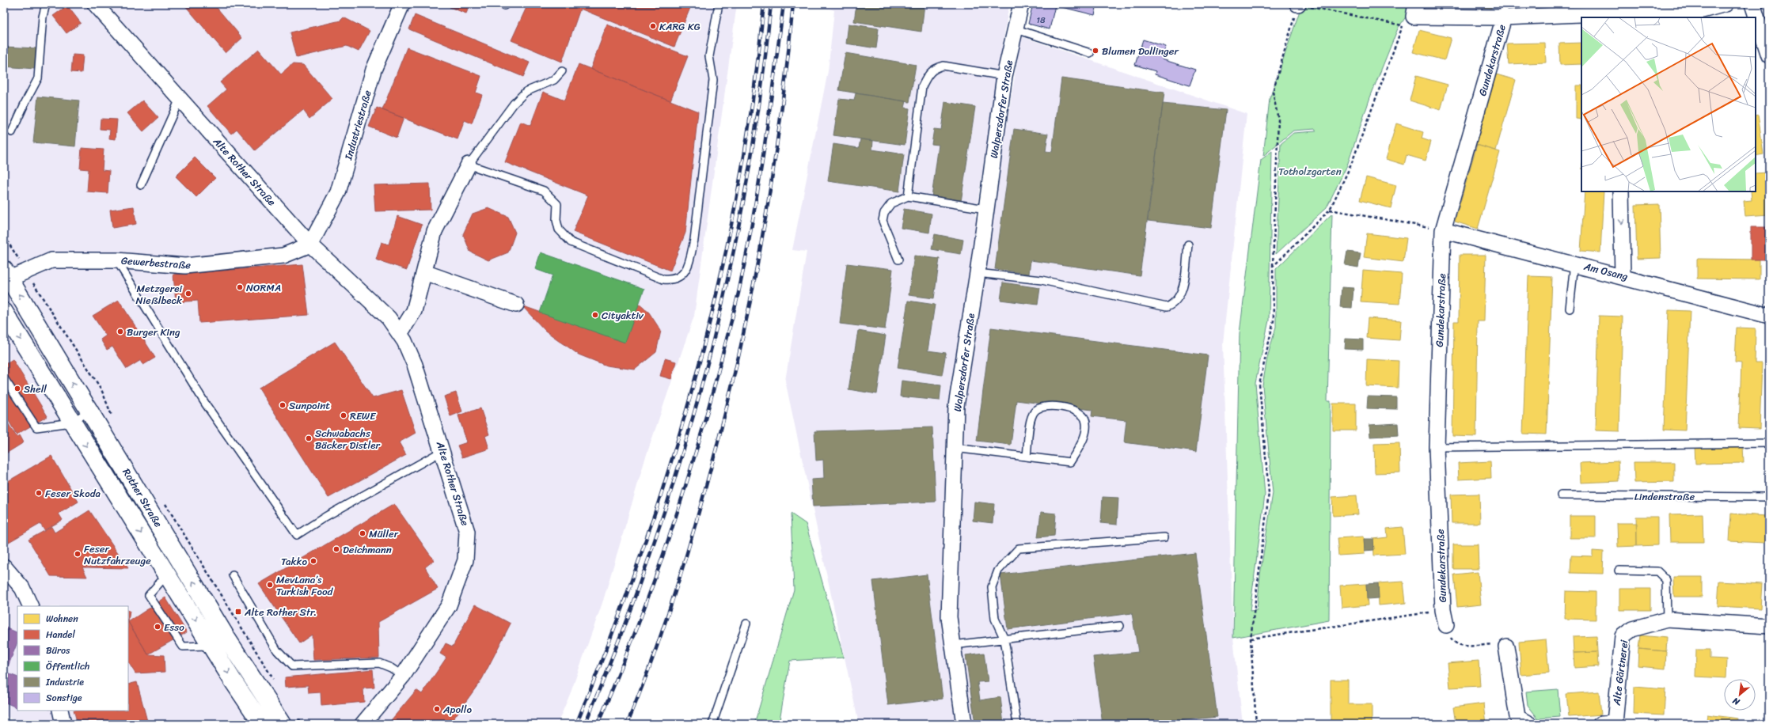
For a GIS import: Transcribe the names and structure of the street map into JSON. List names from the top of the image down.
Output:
{
  "streets": {
    "main road": ["Rother Straße"],
    "street": [
      "Gundekarstraße",
      "Walpersdorfer Straße",
      "Industriestraße",
      "Alte Rother Straße",
      "Gewerbestraße",
      "Am Osang",
      "Alte Gärtnerei"
    ],
    "lane": ["Lindenstraße"]
  },
  "crossings": [
    ["Gundekarstraße", "Am Osang"],
    ["Industriestraße", "Alte Rother Straße"],
    ["Industriestraße", "Gewerbestraße"],
    ["Alte Rother Straße", "Gewerbestraße"],
    ["Gewerbestraße", "Rother Straße"]
  ],
  "parks": ["Totholzgarten"],
  "places": {
    "other": [
      "KARG KG",
      "Blumen Dollinger",
      "NORMA",
      "Metzgerei Nießlbeck",
      "Cityaktiv",
      "Burger King",
      "Shell",
      "Sunpoint",
      "REWE",
      "Schwabachs Bäcker Distler",
      "Feser Skoda",
      "Müller",
      "Deichmann",
      "Feser Nutzfahrzeuge",
      "Takko",
      "MevLana’s Turkish Food",
      "Esso",
      "Apollo"
    ],
    "transit": ["Alte Rother Str."]
  },
  "house_numbers": ["18"],
  "legend": [
    "Wohnen",
    "Handel",
    "Büros",
    "Öffentlich",
    "Industrie",
    "Sonstige"
  ],
  "north": "bottom left"
}
